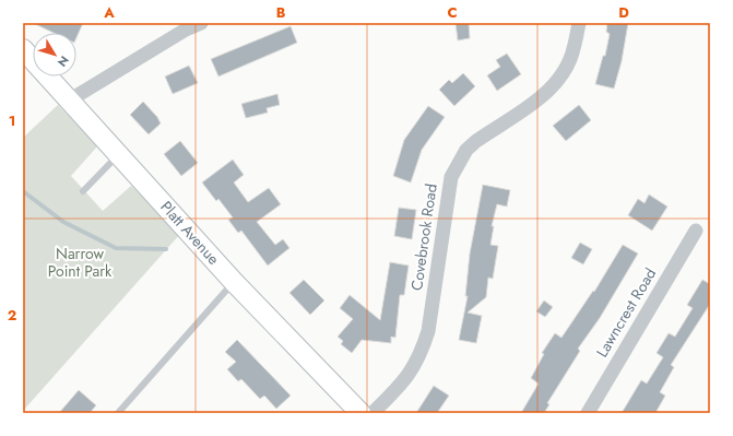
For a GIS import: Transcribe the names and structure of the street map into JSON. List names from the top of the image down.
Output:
{
  "streets": {
    "main road": ["Platt Avenue"],
    "street": ["Covebrook Road", "Lawncrest Road"]
  },
  "parks": ["Narrow Point Park"],
  "north": "bottom right",
  "grid": {
    "columns": [
      "A",
      "B",
      "C",
      "D"
    ],
    "rows": ["1", "2"]
  }
}
